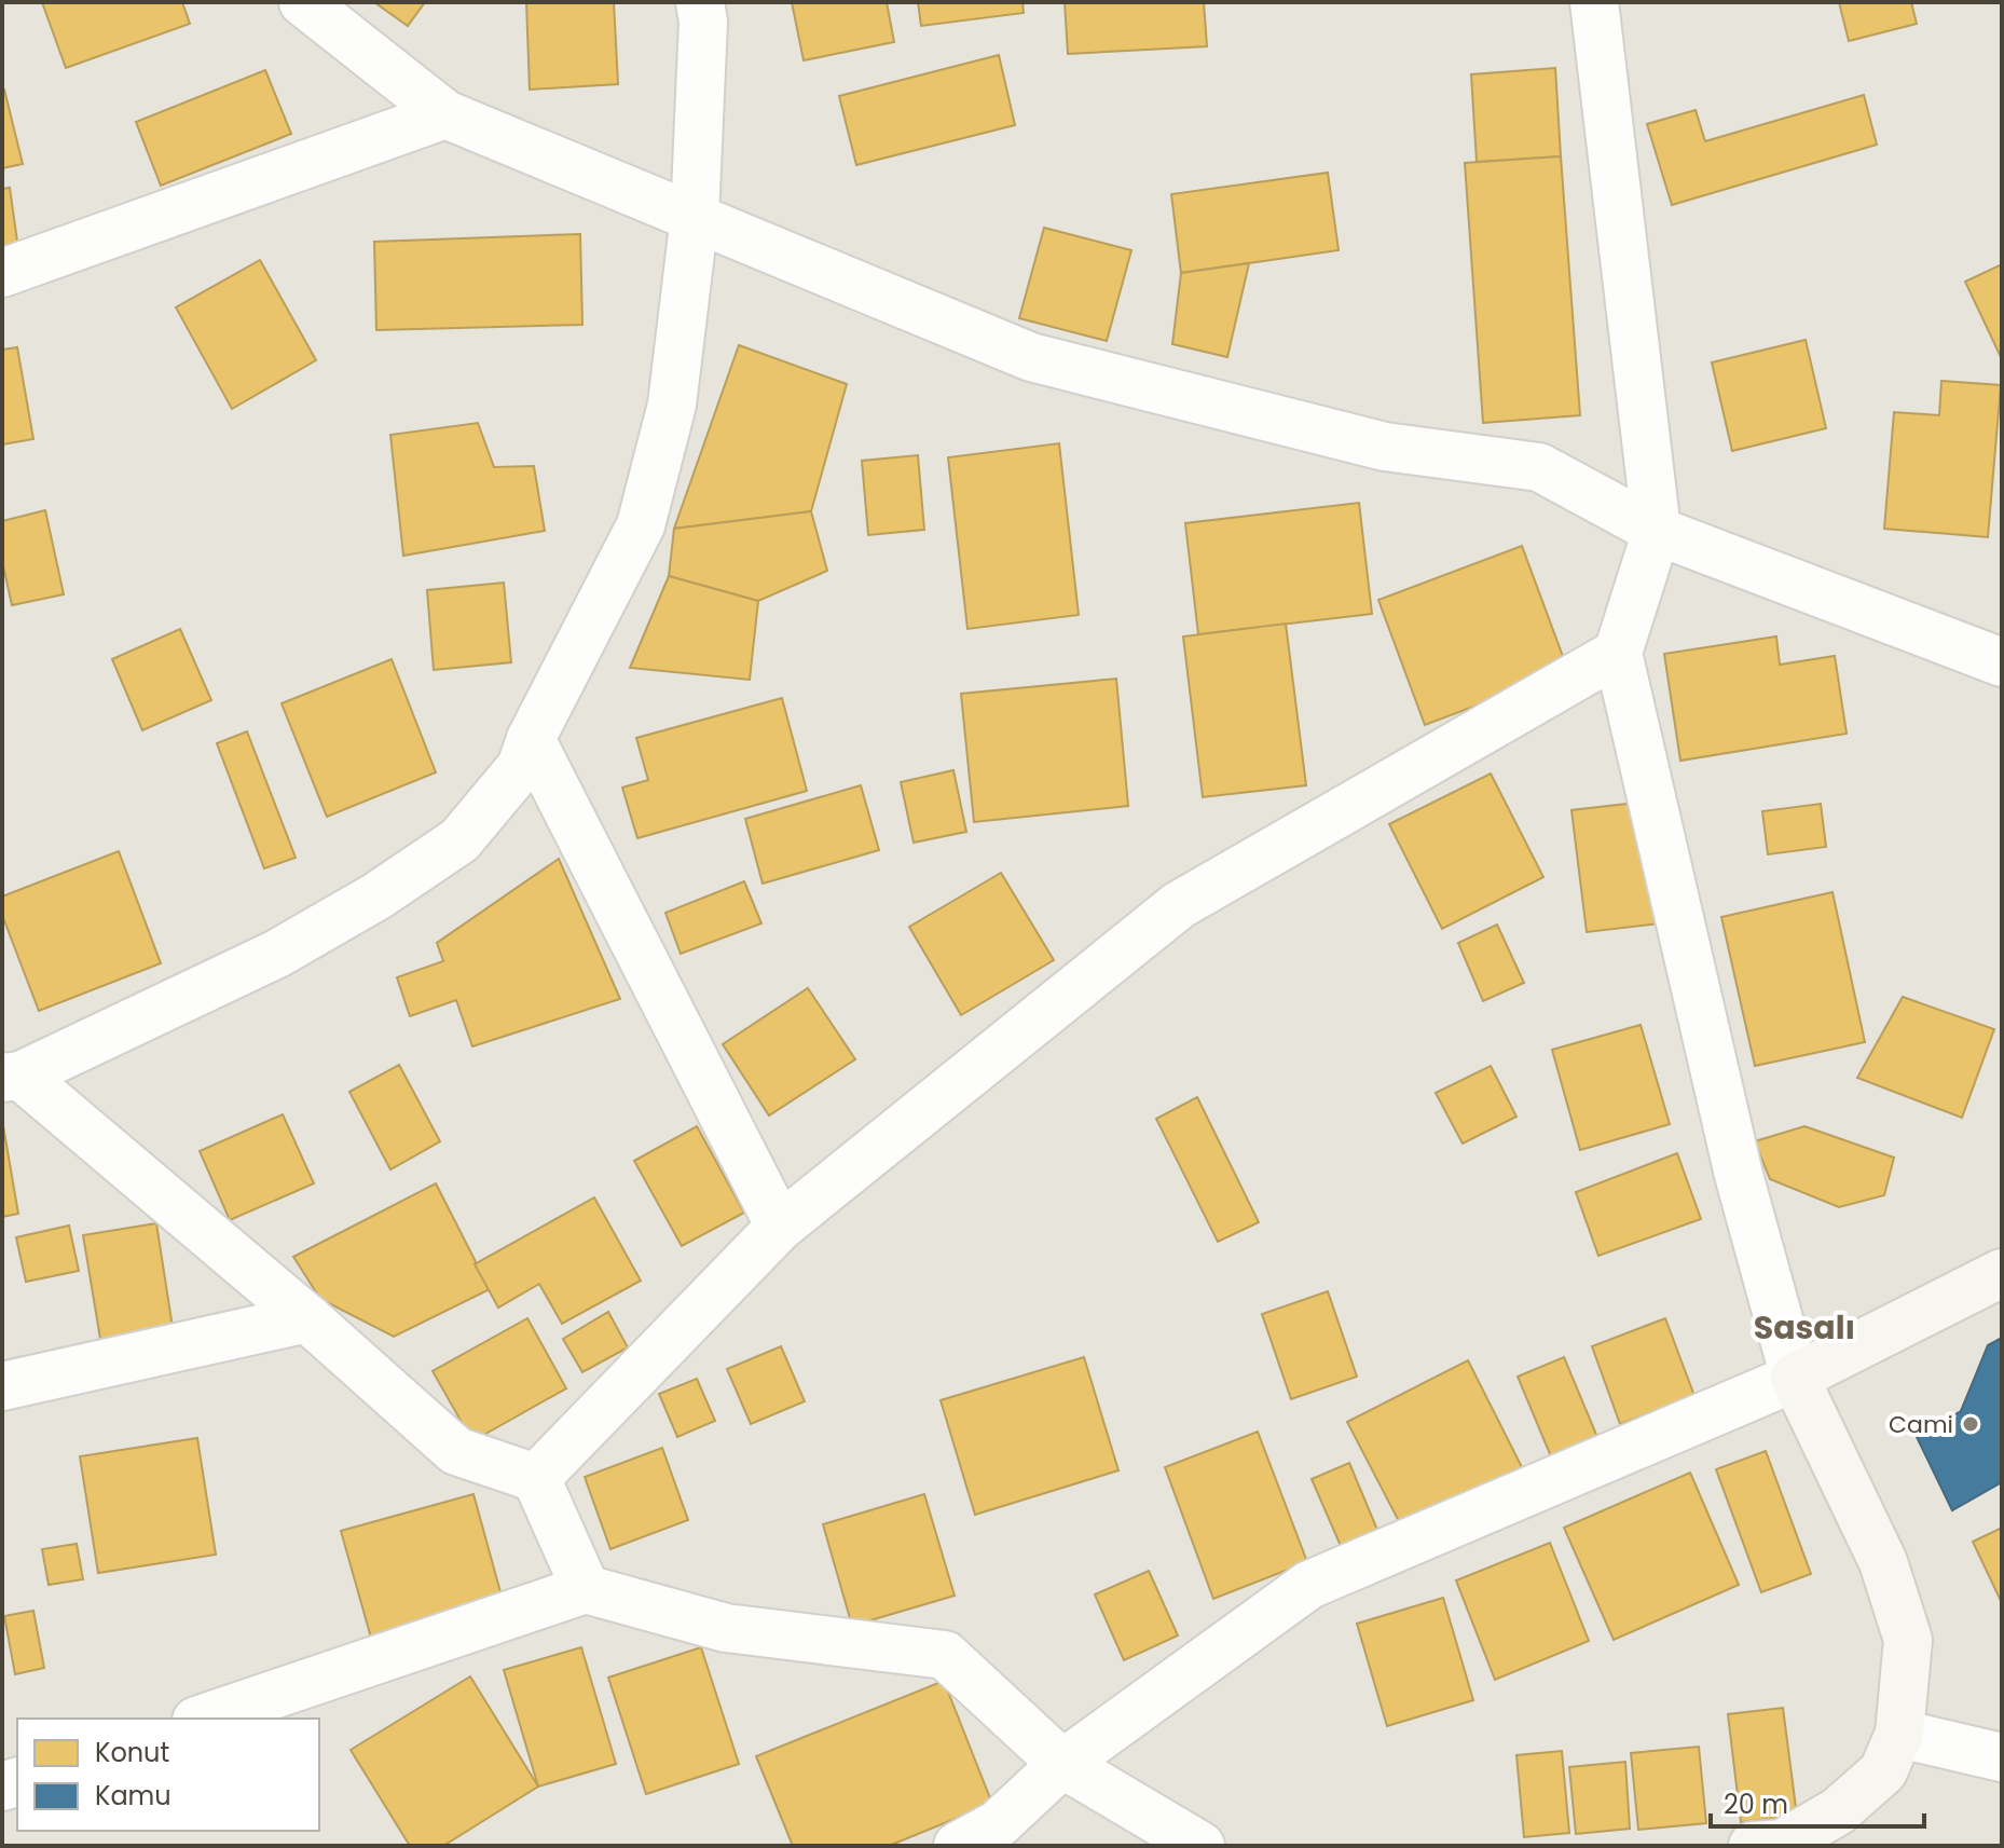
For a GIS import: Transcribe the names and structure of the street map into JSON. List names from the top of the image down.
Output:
{
  "districts": ["Sasalı"],
  "places": ["Cami"],
  "legend": ["Konut", "Kamu"],
  "scale_bar": "20 m"
}
